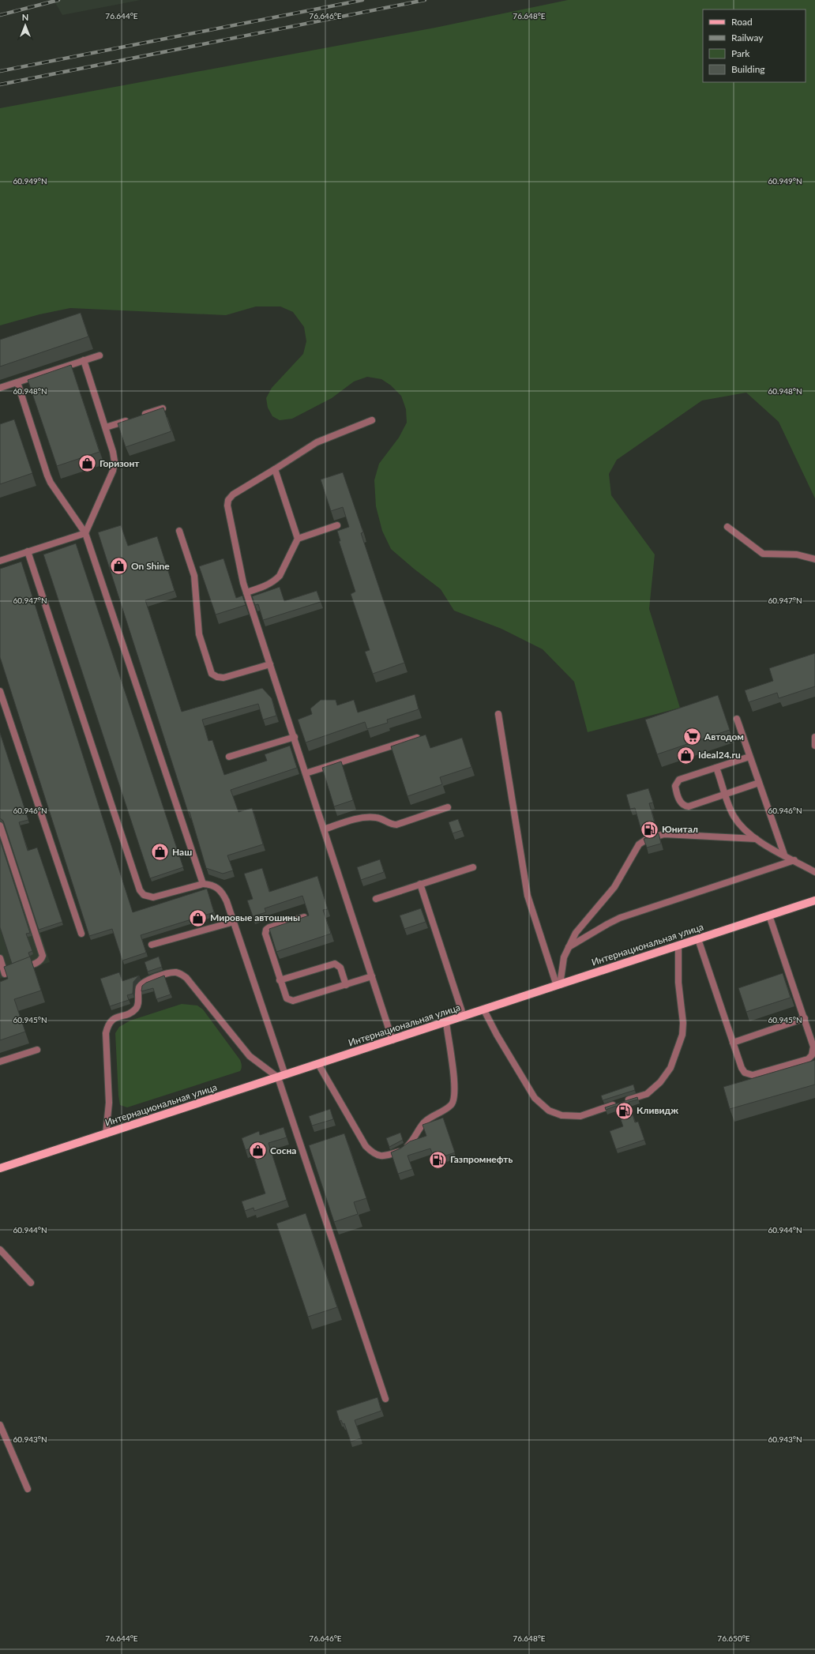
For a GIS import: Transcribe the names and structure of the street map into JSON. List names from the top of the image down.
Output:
{
  "streets": {
    "main road": ["Интернациональная улица"]
  },
  "places": {
    "shop": [
      "Горизонт",
      "On Shine",
      "Ideal24.ru",
      "Наш",
      "Мировые автошины",
      "Сосна"
    ],
    "supermarket": ["Автодом"],
    "fuel station": ["Юнитал", "Кливидж", "Газпромнефть"]
  },
  "legend": [
    "Road",
    "Railway",
    "Park",
    "Building"
  ],
  "north": "top",
  "coordinates": [
    "76.644°E",
    "76.646°E",
    "76.648°E",
    "60.949°N",
    "60.948°N",
    "60.947°N",
    "60.946°N",
    "60.945°N",
    "60.944°N",
    "60.943°N",
    "76.650°E"
  ]
}
